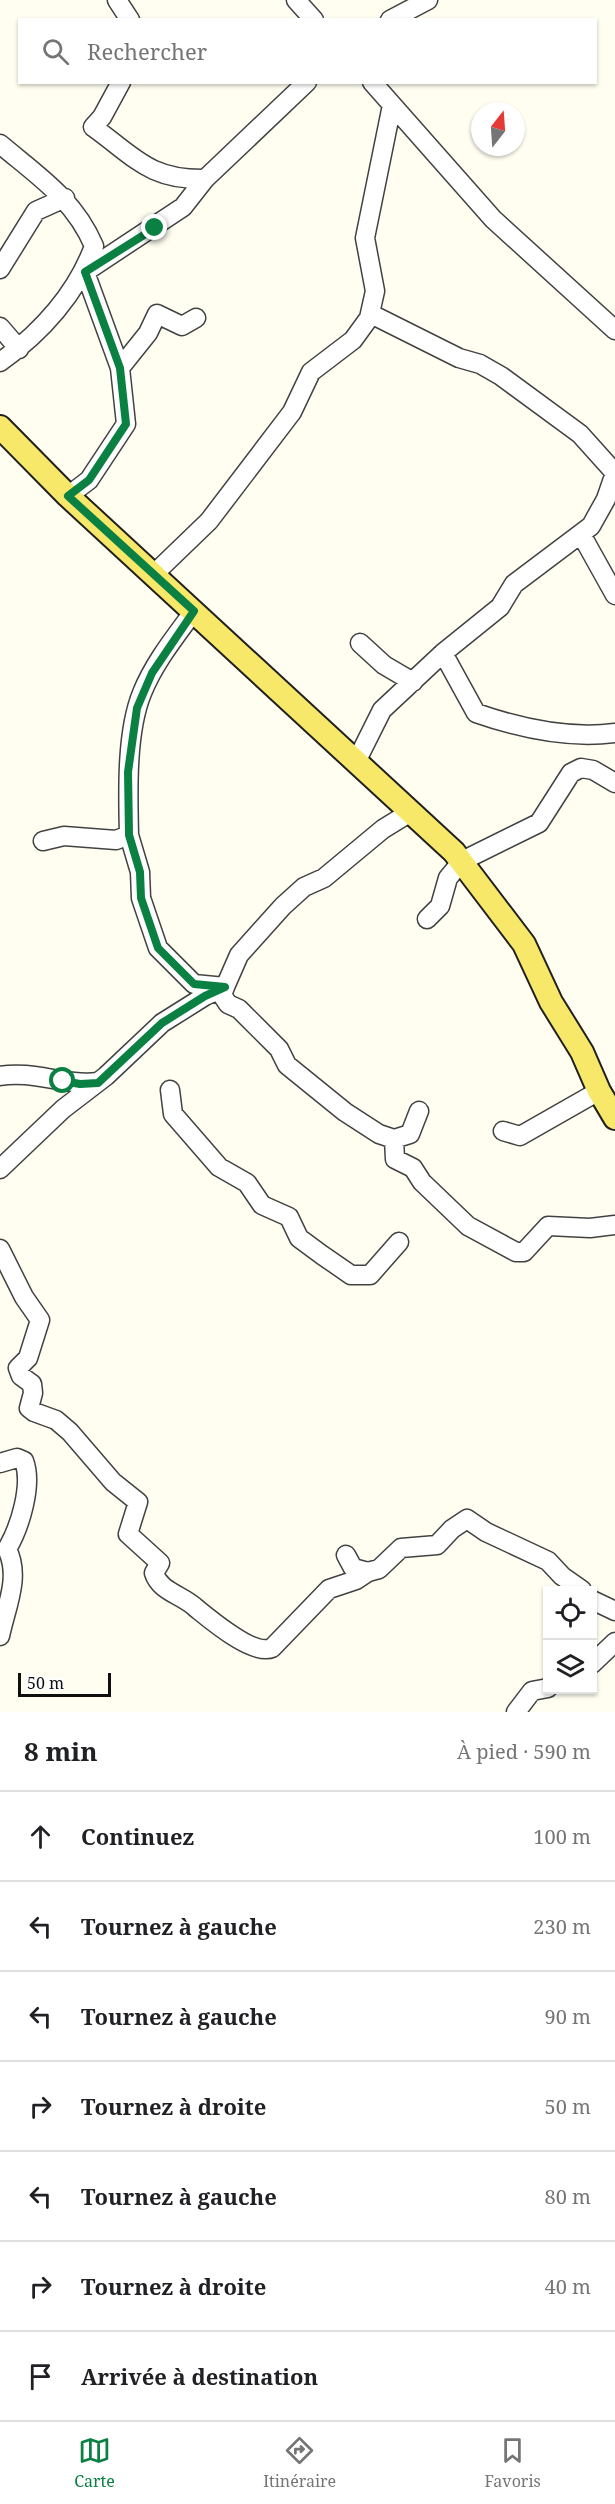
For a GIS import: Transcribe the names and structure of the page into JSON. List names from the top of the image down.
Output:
{
  "scale_bar": "50 m",
  "north": "top",
  "page": {
    "search": "Rechercher",
    "scale": "50 m",
    "heading": ["8 min", "À pied · 590 m"],
    "list": [
      ["Continuez", "100 m"],
      ["Tournez à gauche", "230 m"],
      ["Tournez à gauche", "90 m"],
      ["Tournez à droite", "50 m"],
      ["Tournez à gauche", "80 m"],
      ["Tournez à droite", "40 m"],
      "Arrivée à destination"
    ],
    "nav": ["Carte", "Itinéraire", "Favoris"]
  }
}
